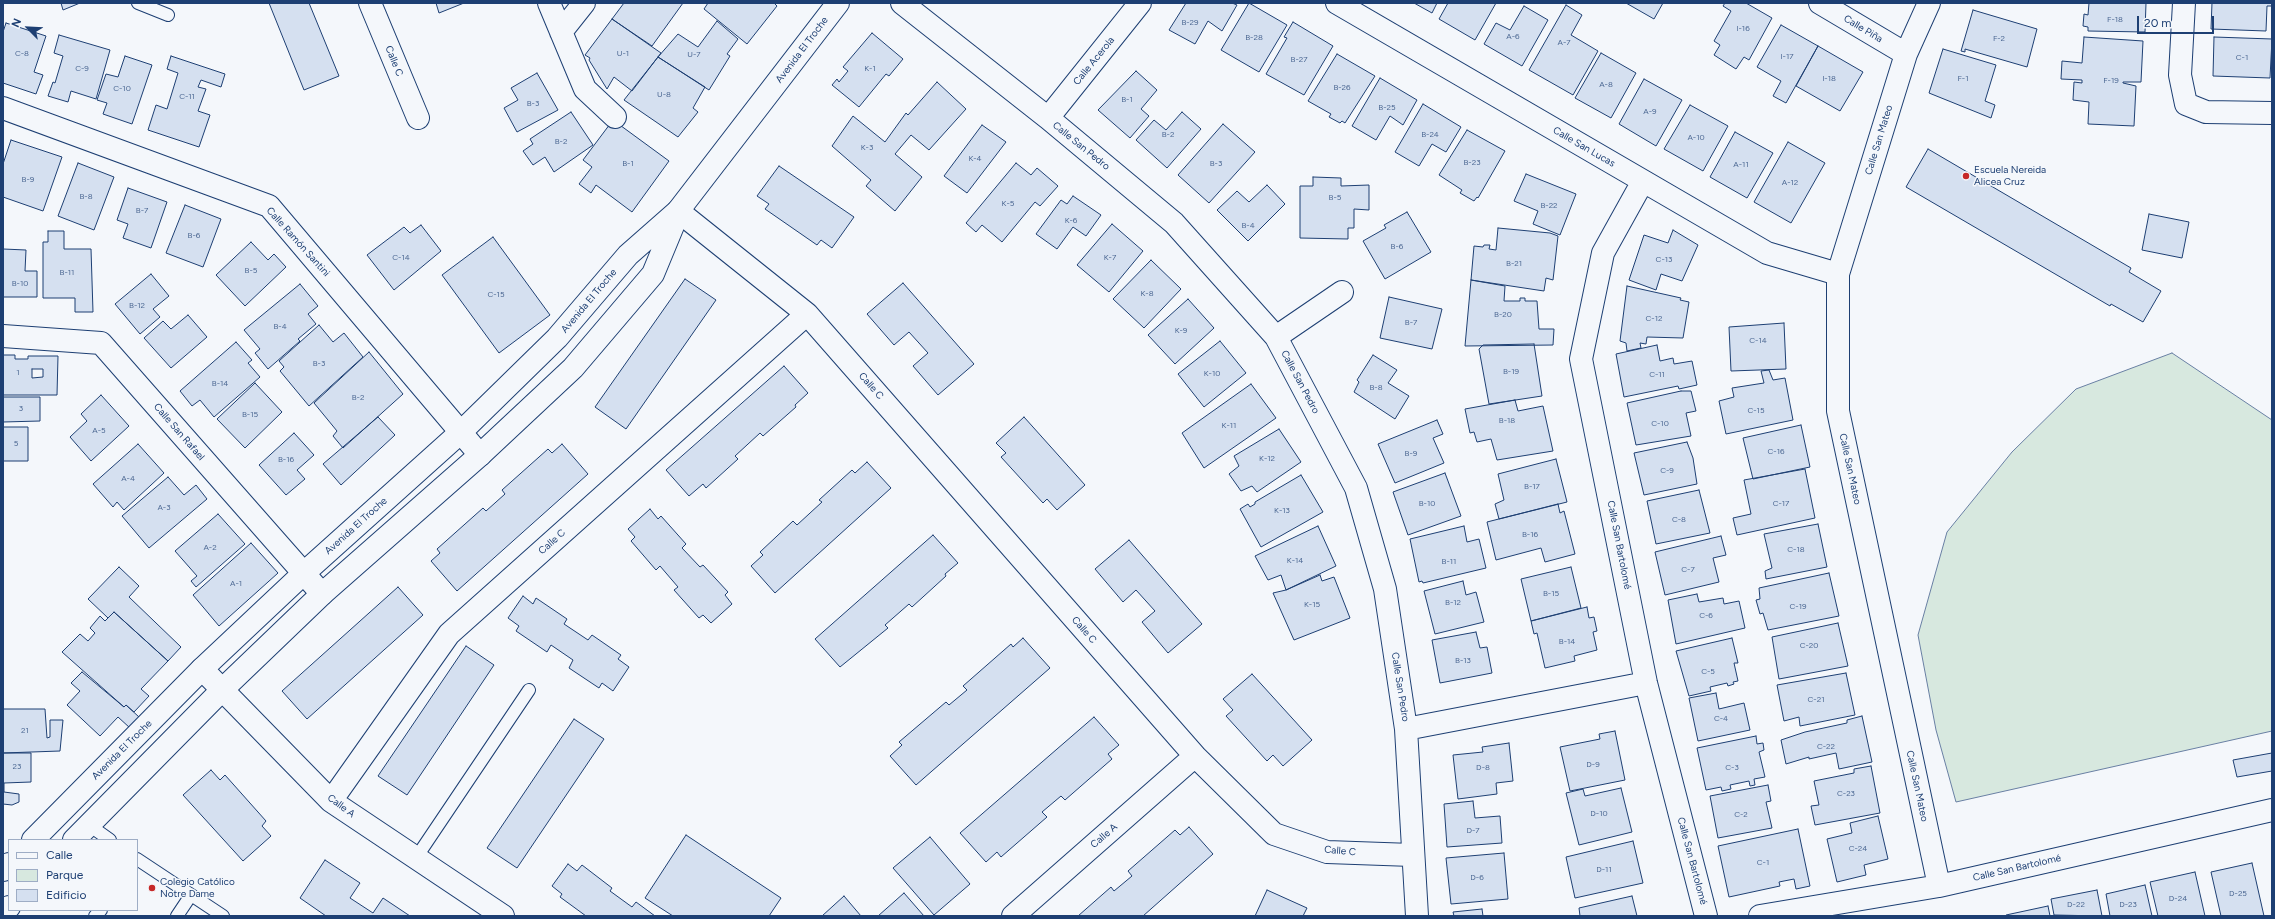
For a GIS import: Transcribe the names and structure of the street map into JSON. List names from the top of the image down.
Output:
{
  "streets": {
    "street": [
      "Calle Piña",
      "Avenida El Troche",
      "Calle C",
      "Calle Acerola",
      "Calle San Mateo",
      "Calle San Pedro",
      "Calle San Lucas",
      "Calle Ramón Santini",
      "Calle San Rafael",
      "Calle San Bartolomé",
      "Calle A"
    ]
  },
  "crossings": [
    ["Calle Piña", "Calle San Mateo"],
    ["Avenida El Troche", "Calle C"],
    ["Avenida El Troche", "Calle Ramón Santini"],
    ["Avenida El Troche", "Calle San Rafael"],
    ["Avenida El Troche", "Calle A"],
    ["Calle C", "Calle San Pedro"],
    ["Calle C", "Calle A"],
    ["Calle Acerola", "Calle San Pedro"],
    ["Calle San Mateo", "Calle San Lucas"],
    ["Calle San Mateo", "Calle San Bartolomé"],
    ["Calle San Lucas", "Calle San Bartolomé"]
  ],
  "places": ["Escuela Nereida Alicea Cruz", "Colegio Católico Notre Dame"],
  "house_numbers": [
    "F-18",
    "B-29",
    "I-16",
    "A-6",
    "B-28",
    "F-2",
    "A-7",
    "C-8",
    "U-1",
    "U-7",
    "I-17",
    "C-1",
    "B-27",
    "C-9",
    "K-1",
    "I-18",
    "F-1",
    "F-19",
    "A-8",
    "B-26",
    "C-10",
    "U-8",
    "C-11",
    "B-1",
    "B-3",
    "B-25",
    "A-9",
    "B-2",
    "B-24",
    "A-10",
    "B-2",
    "K-3",
    "K-4",
    "B-23",
    "B-1",
    "B-3",
    "A-11",
    "B-9",
    "A-12",
    "B-8",
    "B-5",
    "K-5",
    "B-22",
    "B-7",
    "K-6",
    "B-4",
    "B-6",
    "B-6",
    "C-14",
    "K-7",
    "C-13",
    "B-21",
    "B-5",
    "B-11",
    "B-10",
    "K-8",
    "C-15",
    "B-12",
    "B-20",
    "C-12",
    "B-7",
    "B-4",
    "K-9",
    "C-14",
    "B-3",
    "B-19",
    "1",
    "K-10",
    "C-11",
    "B-14",
    "B-8",
    "B-2",
    "3",
    "C-15",
    "B-15",
    "B-18",
    "C-10",
    "K-11",
    "A-5",
    "5",
    "C-16",
    "B-9",
    "K-12",
    "B-16",
    "C-9",
    "A-4",
    "B-17",
    "B-10",
    "C-17",
    "A-3",
    "K-13",
    "C-8",
    "B-16",
    "A-2",
    "C-18",
    "K-14",
    "B-11",
    "C-7",
    "A-1",
    "B-15",
    "B-12",
    "K-15",
    "C-19",
    "C-6",
    "B-14",
    "C-20",
    "B-13",
    "C-5",
    "C-21",
    "C-4",
    "21",
    "C-22",
    "D-9",
    "23",
    "D-8",
    "C-3",
    "C-23",
    "D-10",
    "C-2",
    "D-7",
    "C-24",
    "C-1",
    "D-11",
    "D-6",
    "D-25",
    "D-24",
    "D-22",
    "D-23"
  ],
  "legend": ["Calle", "Parque", "Edificio"],
  "scale_bar": "20 m",
  "north": "top left"
}
